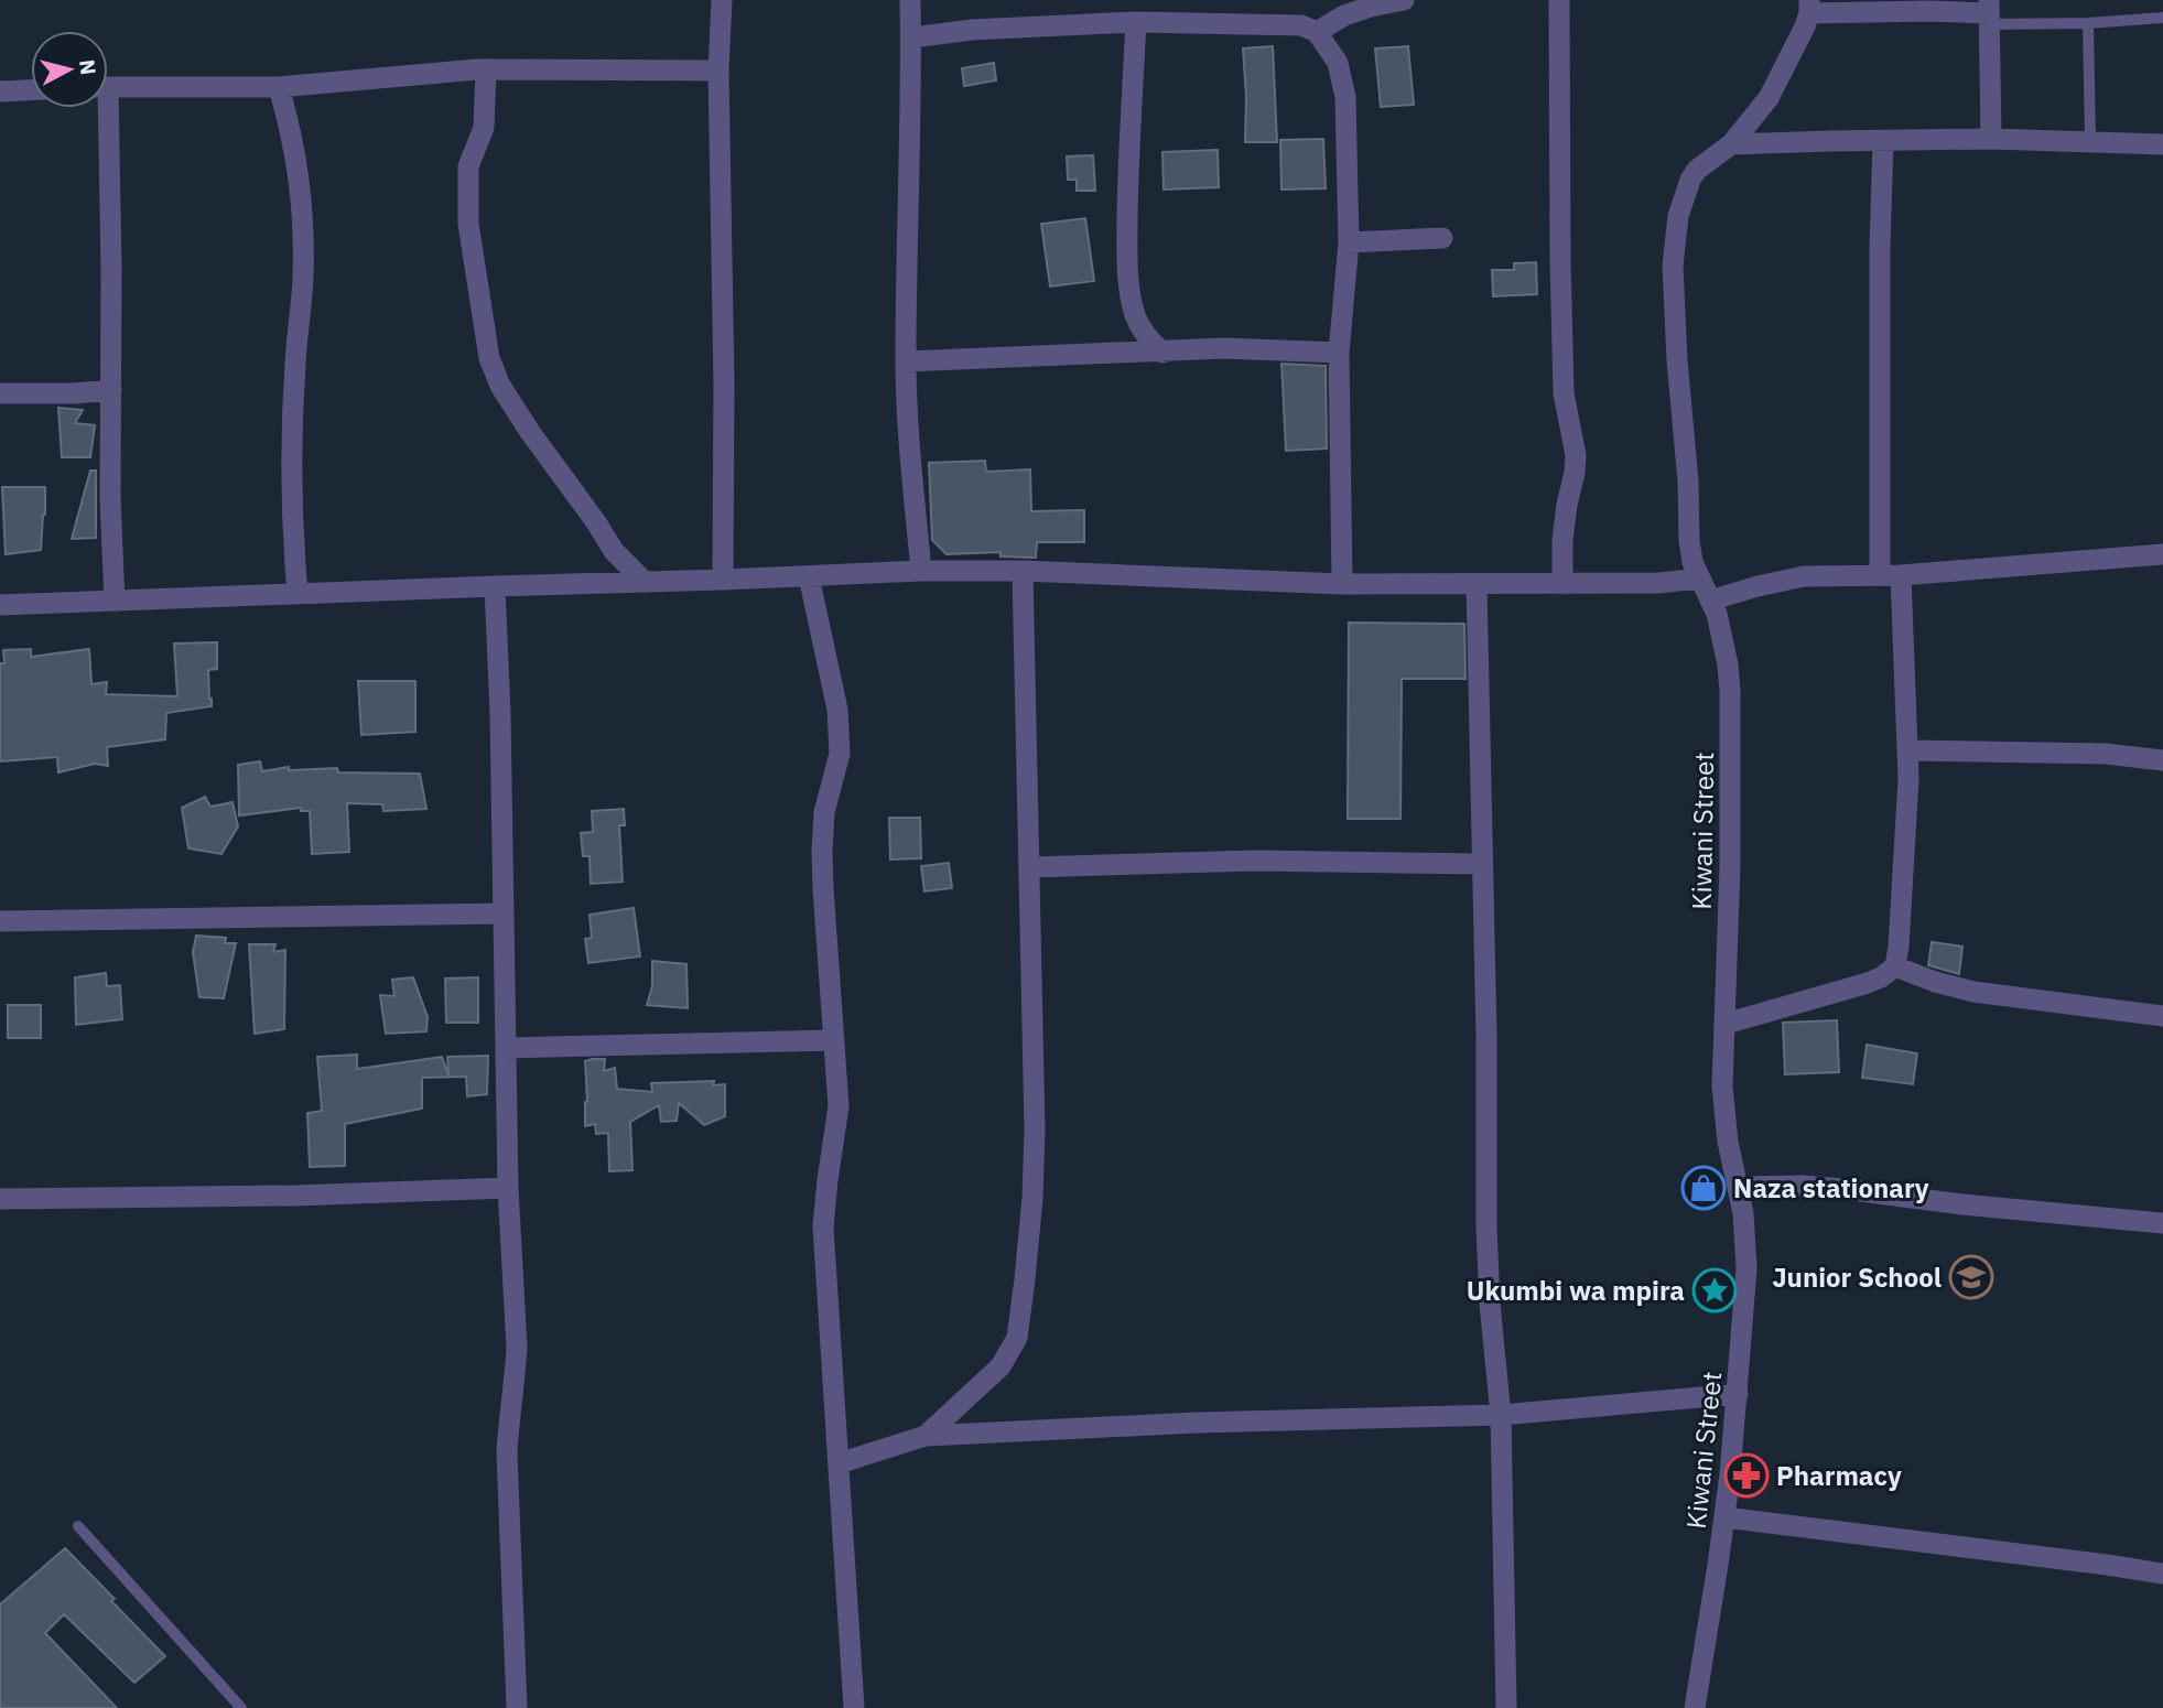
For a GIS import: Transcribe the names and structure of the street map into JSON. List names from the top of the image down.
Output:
{
  "streets": {
    "street": ["Kiwani Street"]
  },
  "places": {
    "shop": ["Naza stationary"],
    "school or university": ["Junior School"],
    "place": ["Ukumbi wa mpira"],
    "pharmacy": ["Pharmacy"]
  },
  "north": "right"
}
